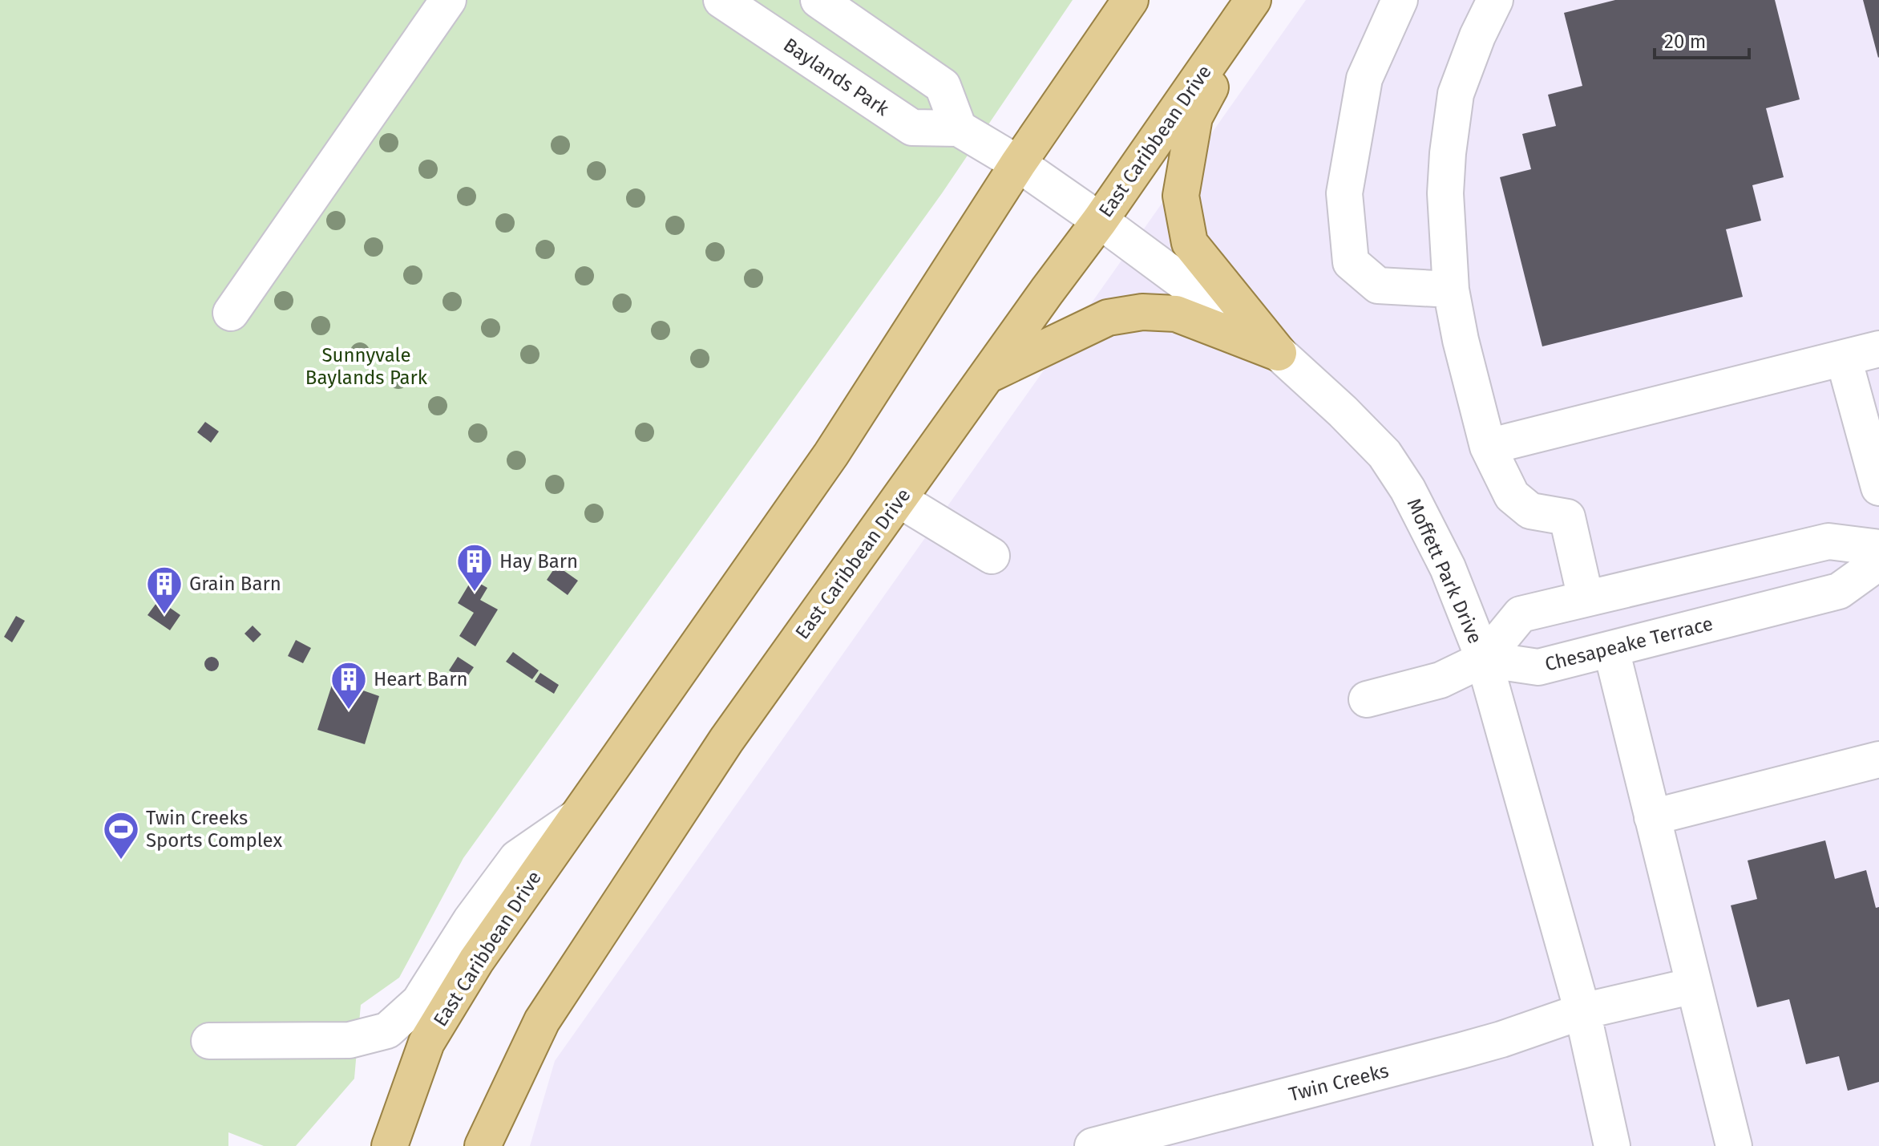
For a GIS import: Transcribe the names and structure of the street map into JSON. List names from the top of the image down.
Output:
{
  "streets": {
    "main road": ["East Caribbean Drive"],
    "street": [
      "Baylands Park",
      "Moffett Park Drive",
      "Chesapeake Terrace",
      "Twin Creeks"
    ]
  },
  "crossings": [
    ["Baylands Park", "East Caribbean Drive"],
    ["Baylands Park", "Moffett Park Drive"],
    ["East Caribbean Drive", "Moffett Park Drive"],
    ["Moffett Park Drive", "Chesapeake Terrace"],
    ["Moffett Park Drive", "Twin Creeks"]
  ],
  "parks": ["Sunnyvale Baylands Park"],
  "places": {
    "building": ["Hay Barn", "Grain Barn", "Heart Barn"],
    "sports": ["Twin Creeks Sports Complex"]
  },
  "scale_bar": "20 m"
}
